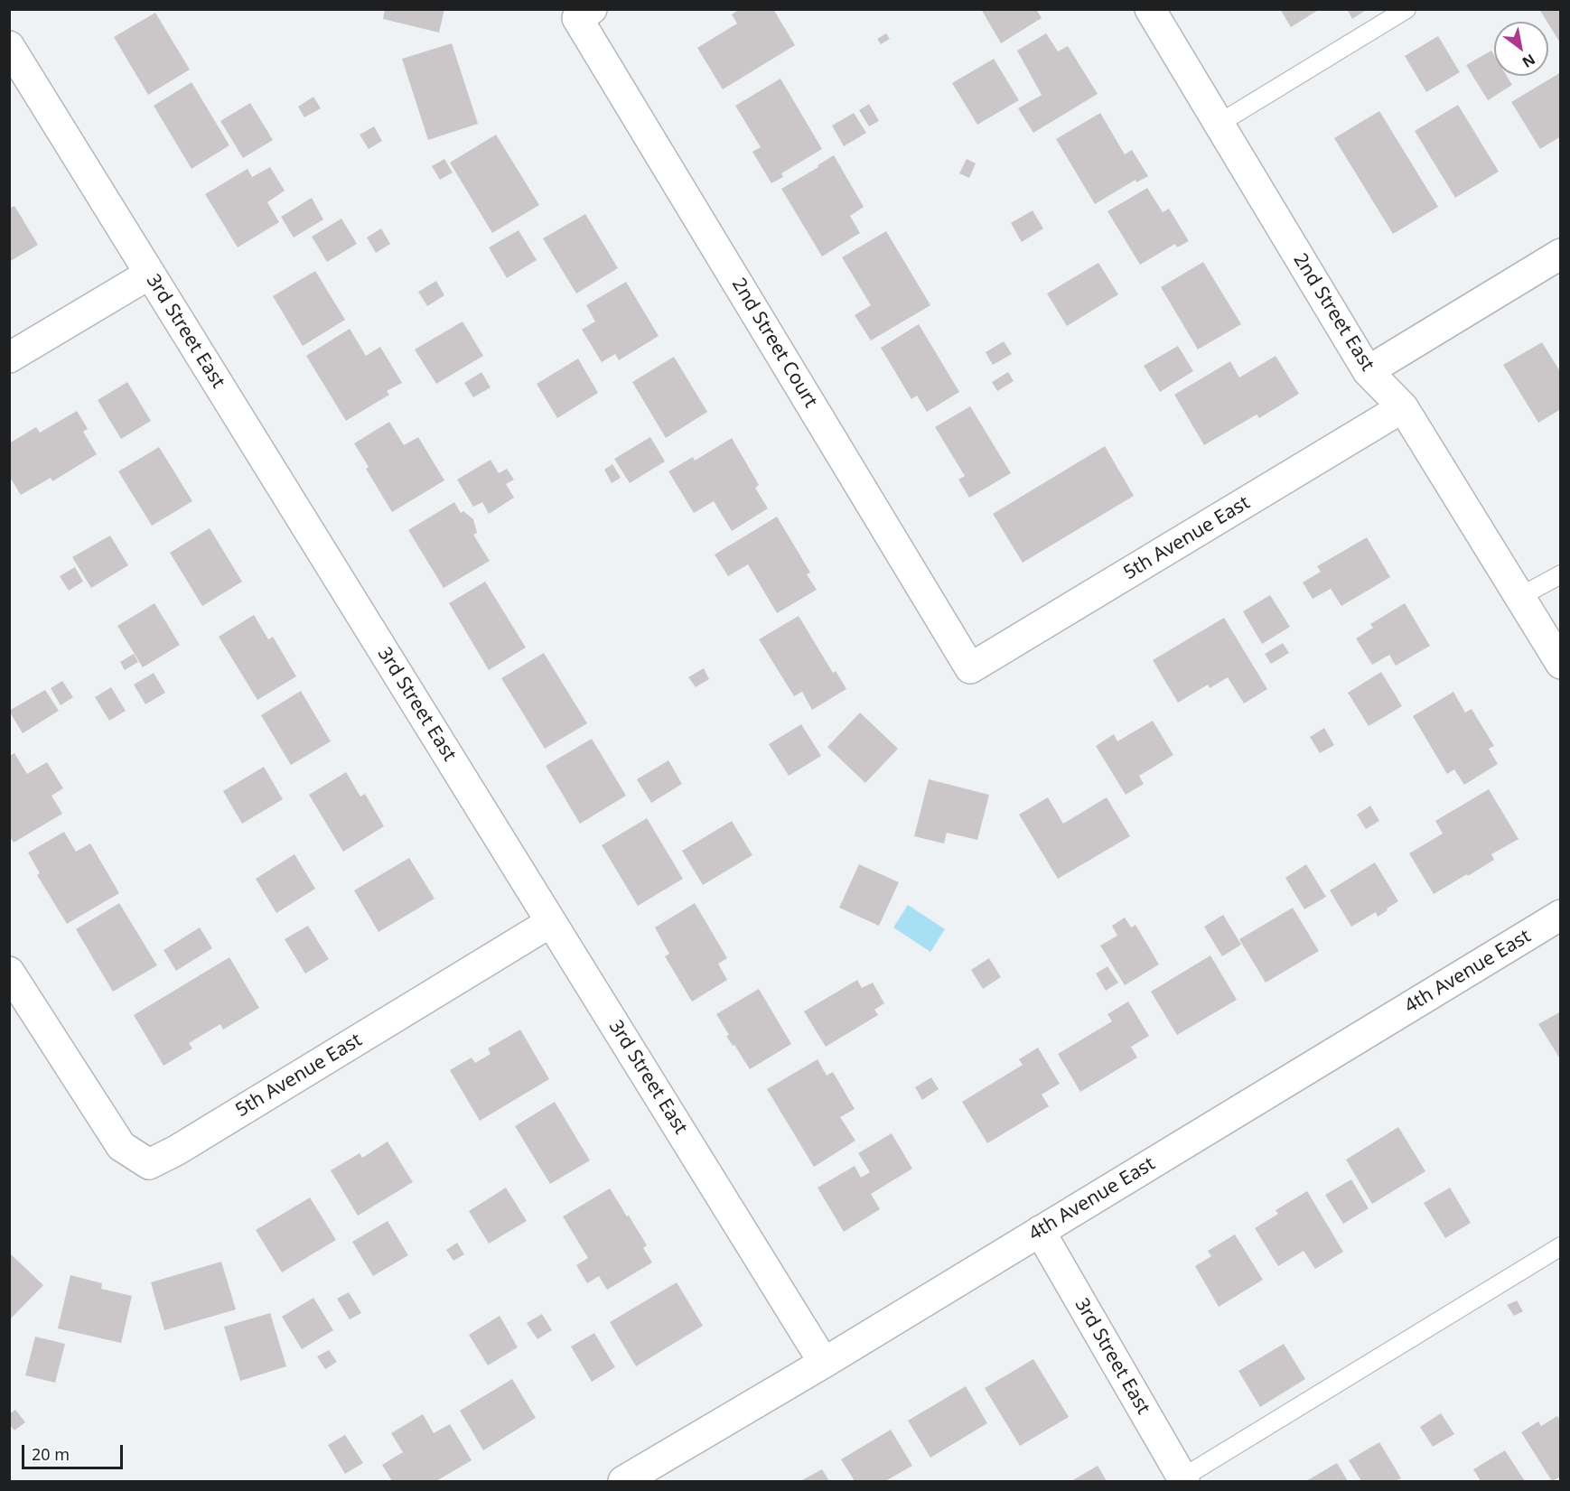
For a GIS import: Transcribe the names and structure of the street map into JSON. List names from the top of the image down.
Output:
{
  "streets": {
    "street": [
      "2nd Street East",
      "3rd Street East",
      "2nd Street Court",
      "5th Avenue East",
      "4th Avenue East"
    ]
  },
  "crossings": [
    ["2nd Street East", "5th Avenue East"],
    ["3rd Street East", "5th Avenue East"],
    ["3rd Street East", "4th Avenue East"],
    ["2nd Street Court", "5th Avenue East"]
  ],
  "scale_bar": "20 m",
  "north": "bottom right"
}
